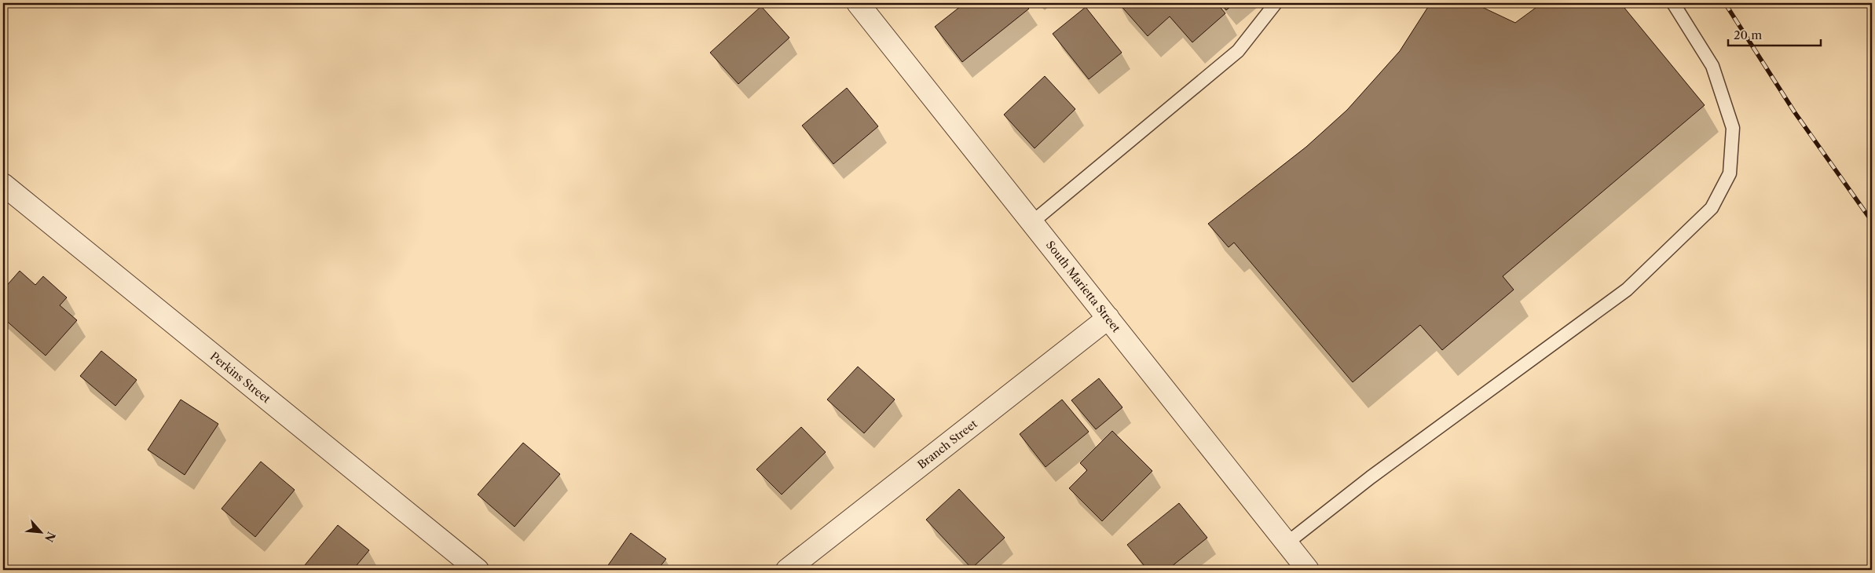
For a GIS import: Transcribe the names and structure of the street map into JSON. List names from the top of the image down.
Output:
{
  "streets": {
    "street": ["South Marietta Street", "Perkins Street", "Branch Street"]
  },
  "crossings": [
    ["South Marietta Street", "Branch Street"]
  ],
  "scale_bar": "20 m",
  "north": "bottom right"
}
